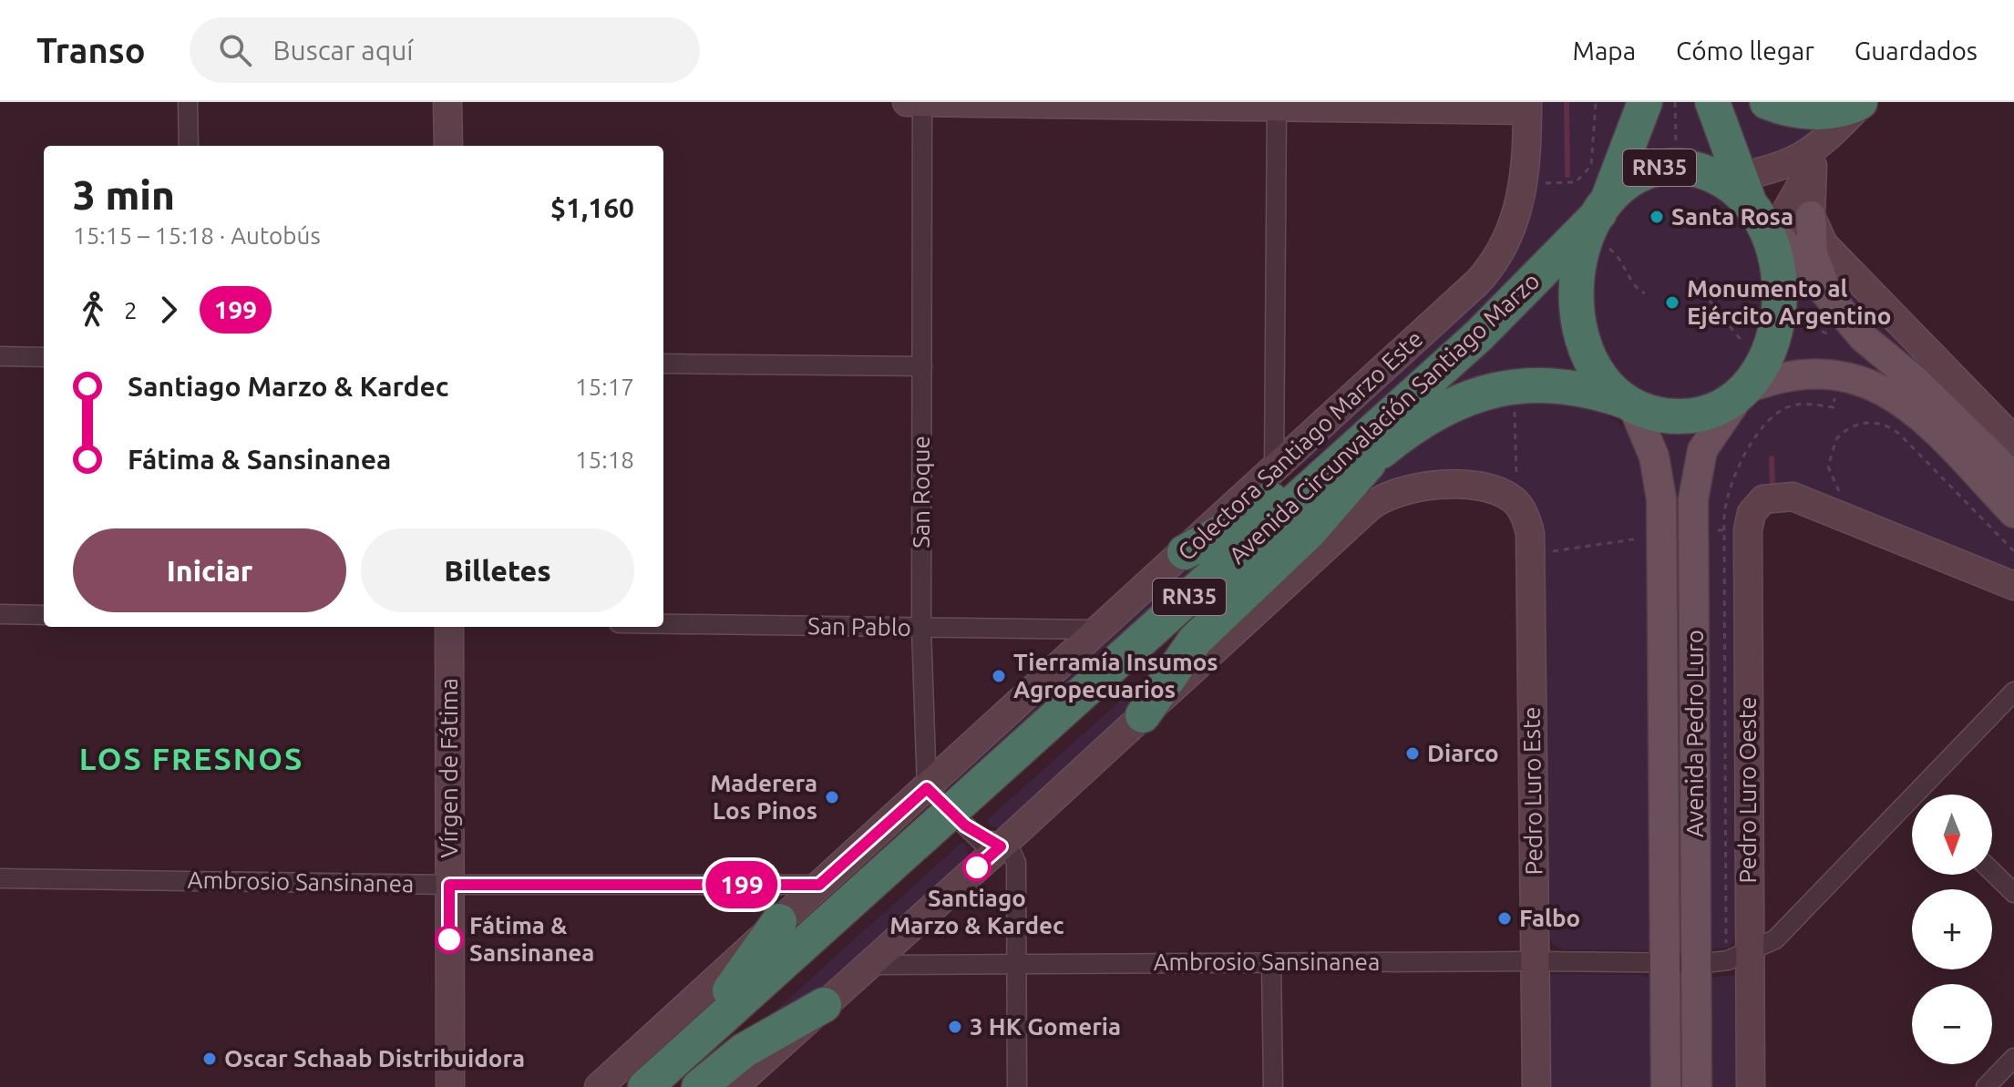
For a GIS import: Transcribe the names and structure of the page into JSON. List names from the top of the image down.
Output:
{
  "streets": {
    "highway": ["RN35", "Avenida Circunvalación Santiago Marzo"],
    "main road": ["Avenida Pedro Luro"],
    "street": [
      "Colectora Santiago Marzo Este",
      "San Roque",
      "San Pablo",
      "Vírgen de Fátima",
      "Pedro Luro Oeste",
      "Pedro Luro Este",
      "Ambrosio Sansinanea"
    ]
  },
  "crossings": [
    ["RN35", "Avenida Circunvalación Santiago Marzo"],
    ["RN35", "Avenida Pedro Luro"],
    ["Avenida Circunvalación Santiago Marzo", "Colectora Santiago Marzo Este"],
    ["Avenida Circunvalación Santiago Marzo", "San Roque"],
    ["Avenida Circunvalación Santiago Marzo", "Avenida Pedro Luro"],
    ["Colectora Santiago Marzo Este", "San Roque"],
    ["Colectora Santiago Marzo Este", "San Pablo"],
    ["Colectora Santiago Marzo Este", "Ambrosio Sansinanea"],
    ["San Roque", "San Pablo"],
    ["Avenida Pedro Luro", "Ambrosio Sansinanea"],
    ["Vírgen de Fátima", "Ambrosio Sansinanea"],
    ["Pedro Luro Oeste", "Ambrosio Sansinanea"],
    ["Pedro Luro Este", "Ambrosio Sansinanea"]
  ],
  "districts": ["LOS FRESNOS"],
  "places": [
    "Santa Rosa",
    "Monumento al Ejército Argentino",
    "Tierramía Insumos Agropecuarios",
    "Diarco",
    "Maderera Los Pinos",
    "Santiago Marzo & Kardec",
    "Falbo",
    "Fátima & Sansinanea",
    "3 HK Gomeria",
    "Oscar Schaab Distribuidora"
  ],
  "lines": ["bus line 199"],
  "north": "bottom",
  "page": {
    "header": "Transo",
    "search": "Buscar aquí",
    "nav": ["Mapa", "Cómo llegar", "Guardados"],
    "on_map": "199",
    "heading": ["3 min", "15:15 – 15:18 · Autobús", "$1,160"],
    "legs": ["2", "199"],
    "list": [
      {
        "name": "Santiago Marzo & Kardec",
        "value": "15:17"
      },
      {
        "name": "Fátima & Sansinanea",
        "value": "15:18"
      }
    ],
    "buttons": ["Iniciar", "Billetes"],
    "map_buttons": ["+", "−"]
  }
}
